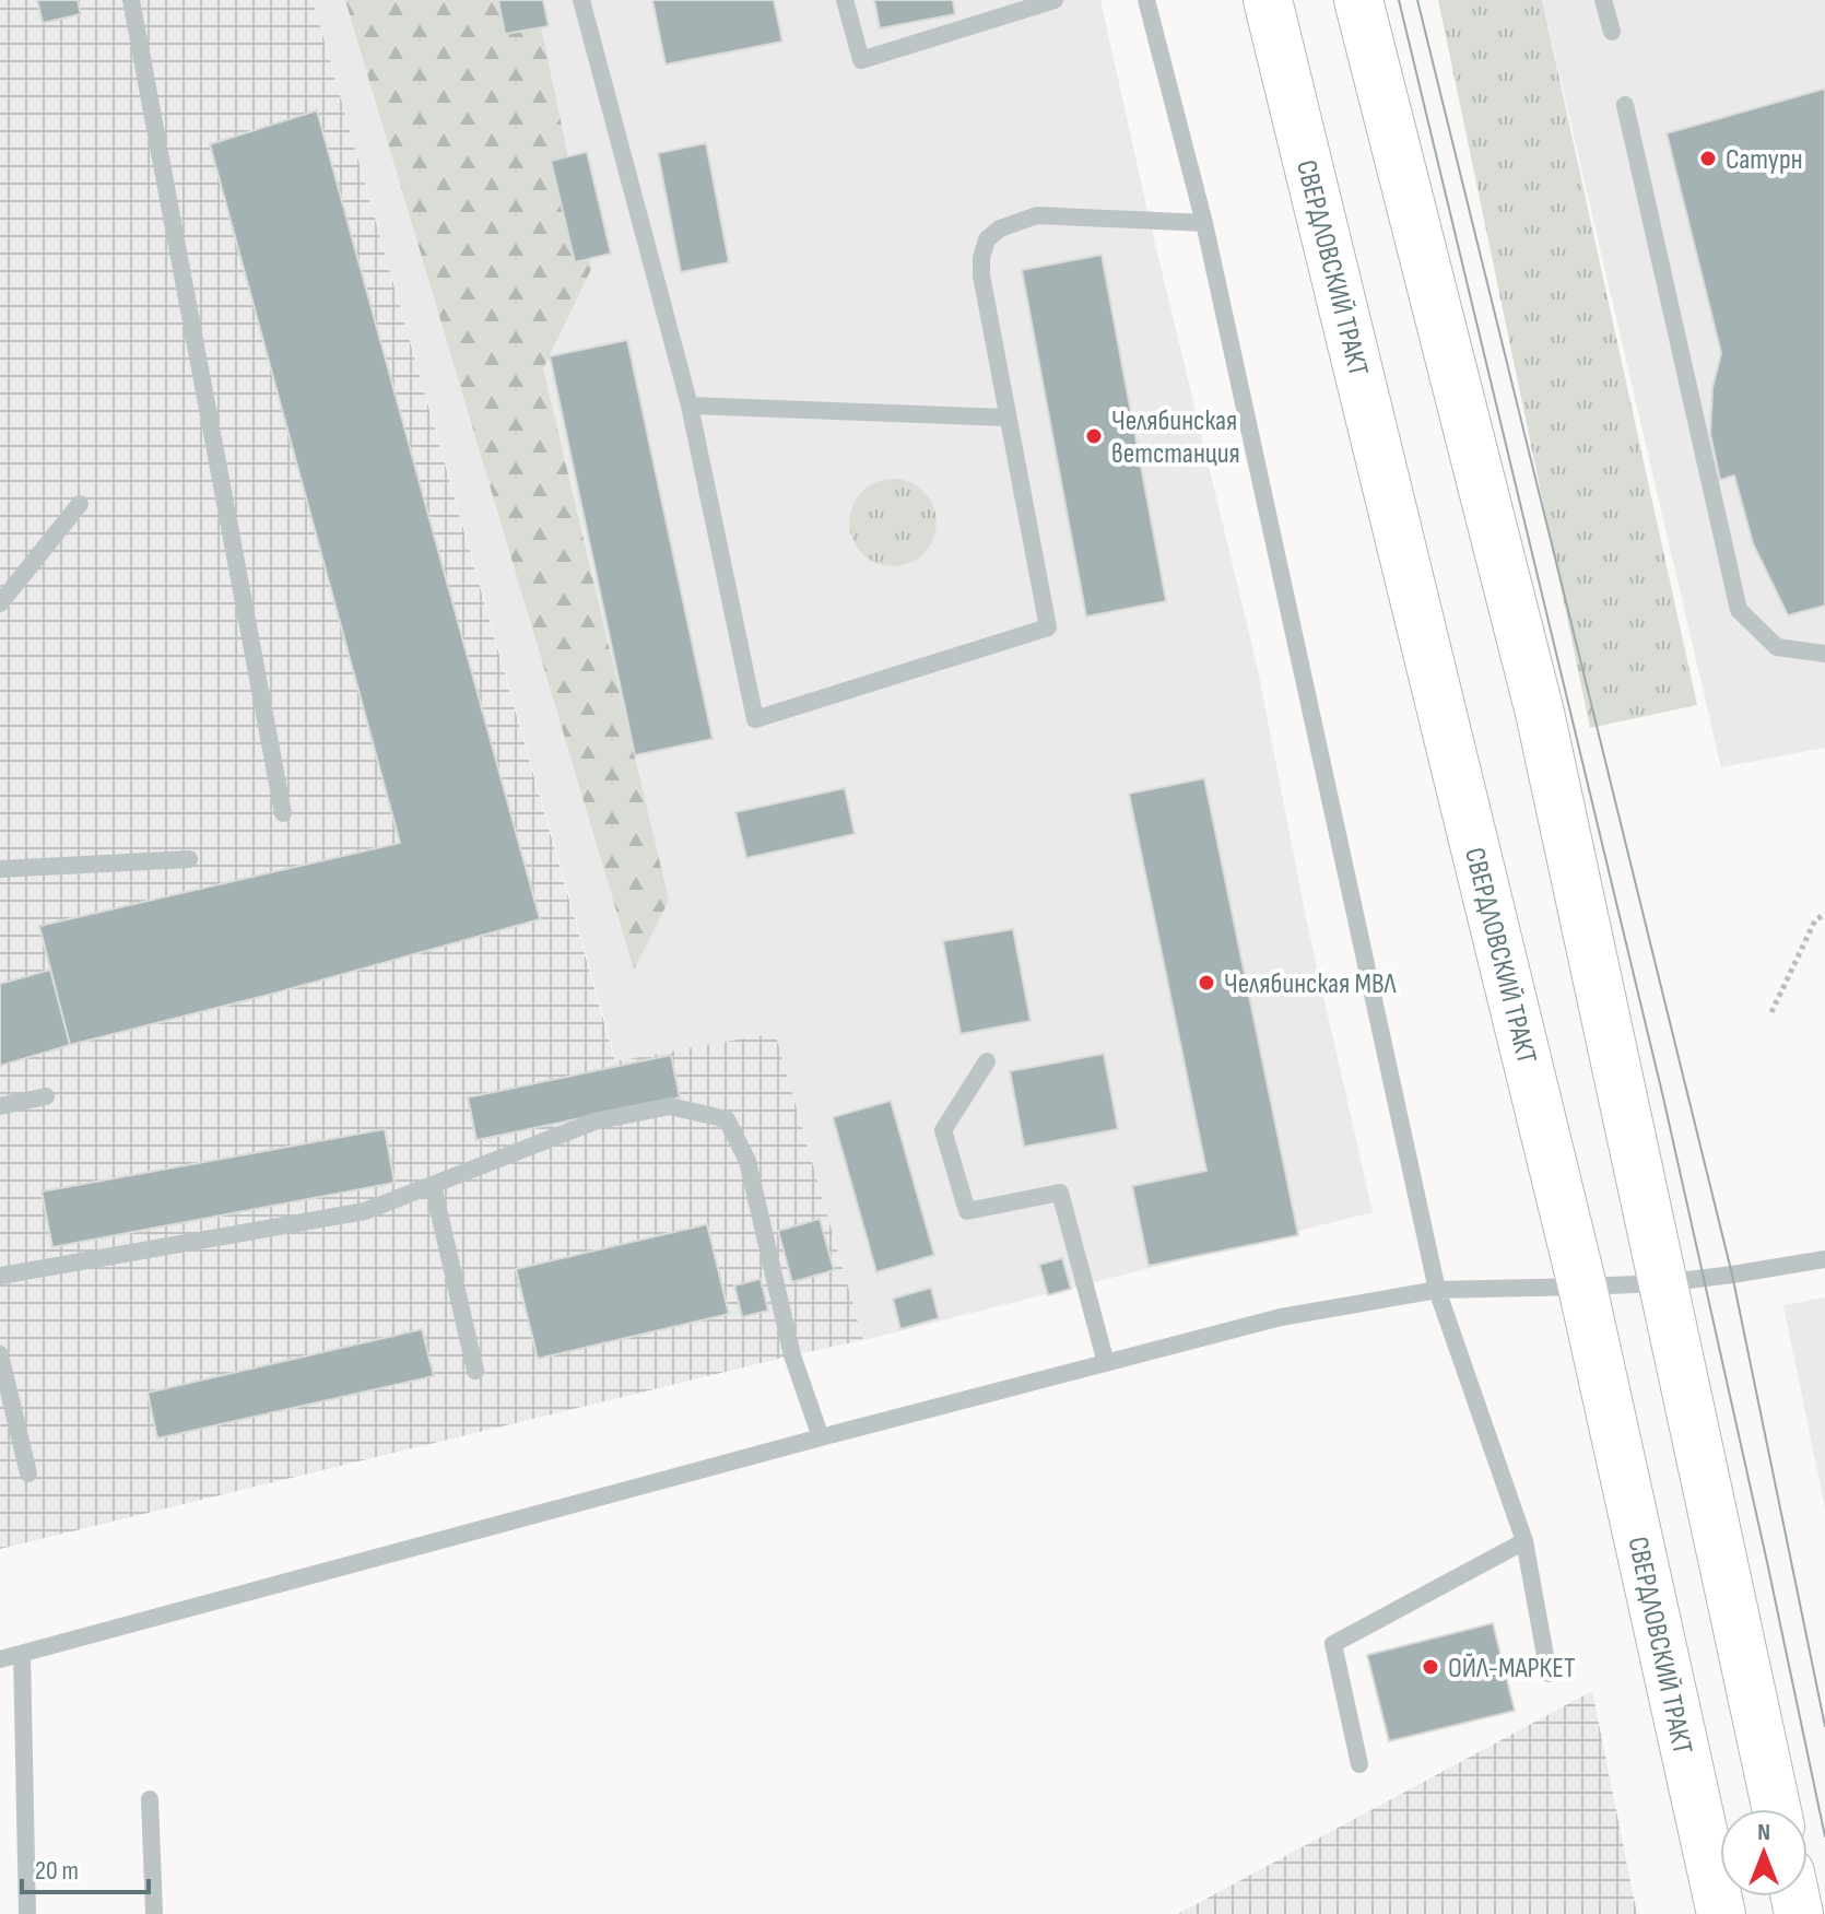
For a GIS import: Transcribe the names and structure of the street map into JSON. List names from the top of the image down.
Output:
{
  "streets": {
    "main road": ["СВЕРДЛОВСКИЙ ТРАКТ"]
  },
  "places": [
    "Сатурн",
    "Челябинская ветстанция",
    "Челябинская МВЛ",
    "ОЙЛ-МАРКЕТ"
  ],
  "scale_bar": "20 m",
  "north": "top"
}
